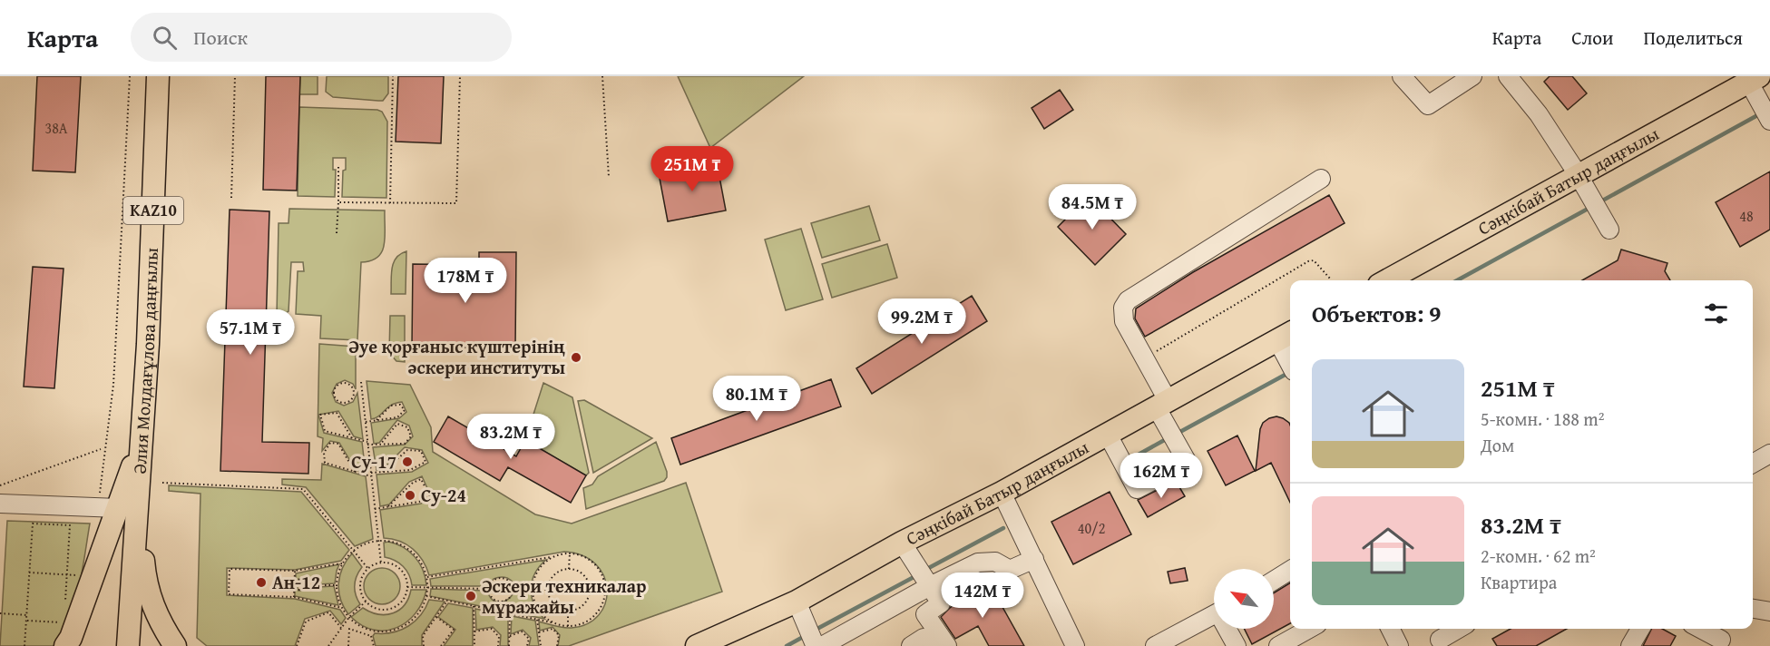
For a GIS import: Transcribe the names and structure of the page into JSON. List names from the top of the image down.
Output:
{
  "streets": {
    "main road": ["Сәңкібай Батыр даңғылы", "KAZ10", "Әлия Молдағұлова даңғылы"]
  },
  "places": [
    "Әуе қорғаныс күштерінің әскери институты",
    "Су-17",
    "Су-24",
    "Ан-12",
    "Әскери техникалар мұражайы"
  ],
  "house_numbers": ["38А", "48", "40/2"],
  "north": "top left",
  "page": {
    "header": "Карта",
    "search": "Поиск",
    "nav": ["Карта", "Слои", "Поделиться"],
    "price": [
      "251M ₸",
      "84.5M ₸",
      "178M ₸",
      "99.2M ₸",
      "57.1M ₸",
      "80.1M ₸",
      "83.2M ₸",
      "162M ₸",
      "142M ₸"
    ],
    "heading": "Объектов: 9",
    "list": [
      {
        "name": "251M ₸",
        "note": "5-комн. · 188 m² · Дом"
      },
      {
        "name": "83.2M ₸",
        "note": "2-комн. · 62 m² · Квартира"
      }
    ]
  }
}
